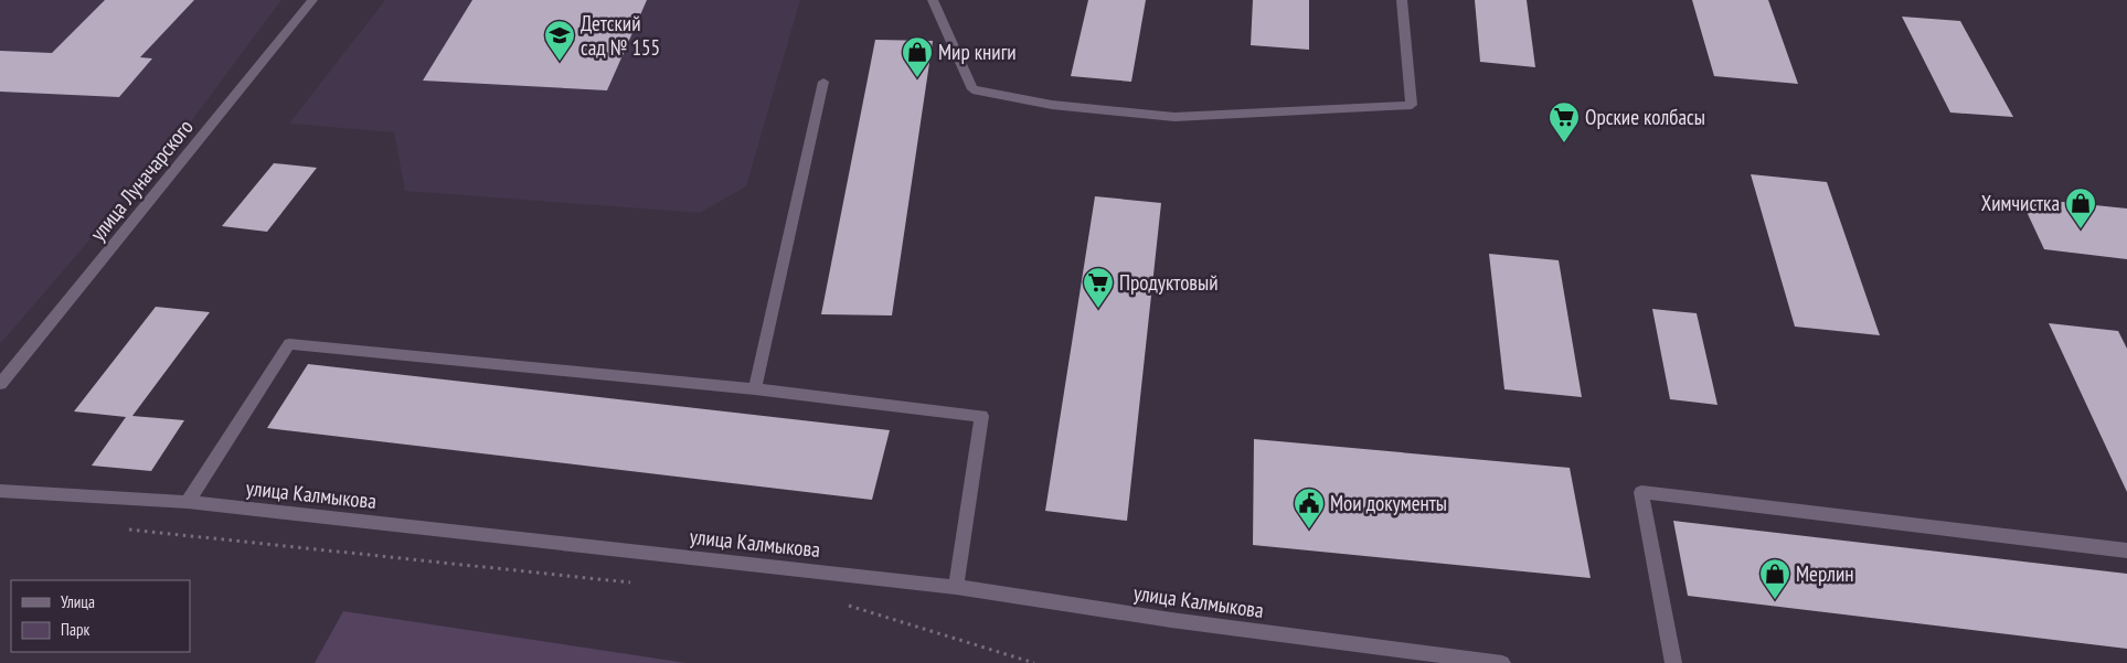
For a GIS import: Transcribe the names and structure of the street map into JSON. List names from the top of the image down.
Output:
{
  "streets": {
    "street": ["улица Луначарского", "улица Калмыкова"]
  },
  "places": {
    "school or university": ["Детский сад № 155"],
    "shop": ["Мир книги", "Химчистка", "Мерлин"],
    "supermarket": ["Орские колбасы", "Продуктовый"],
    "public building": ["Мои документы"]
  },
  "legend": ["Улица", "Парк"]
}
